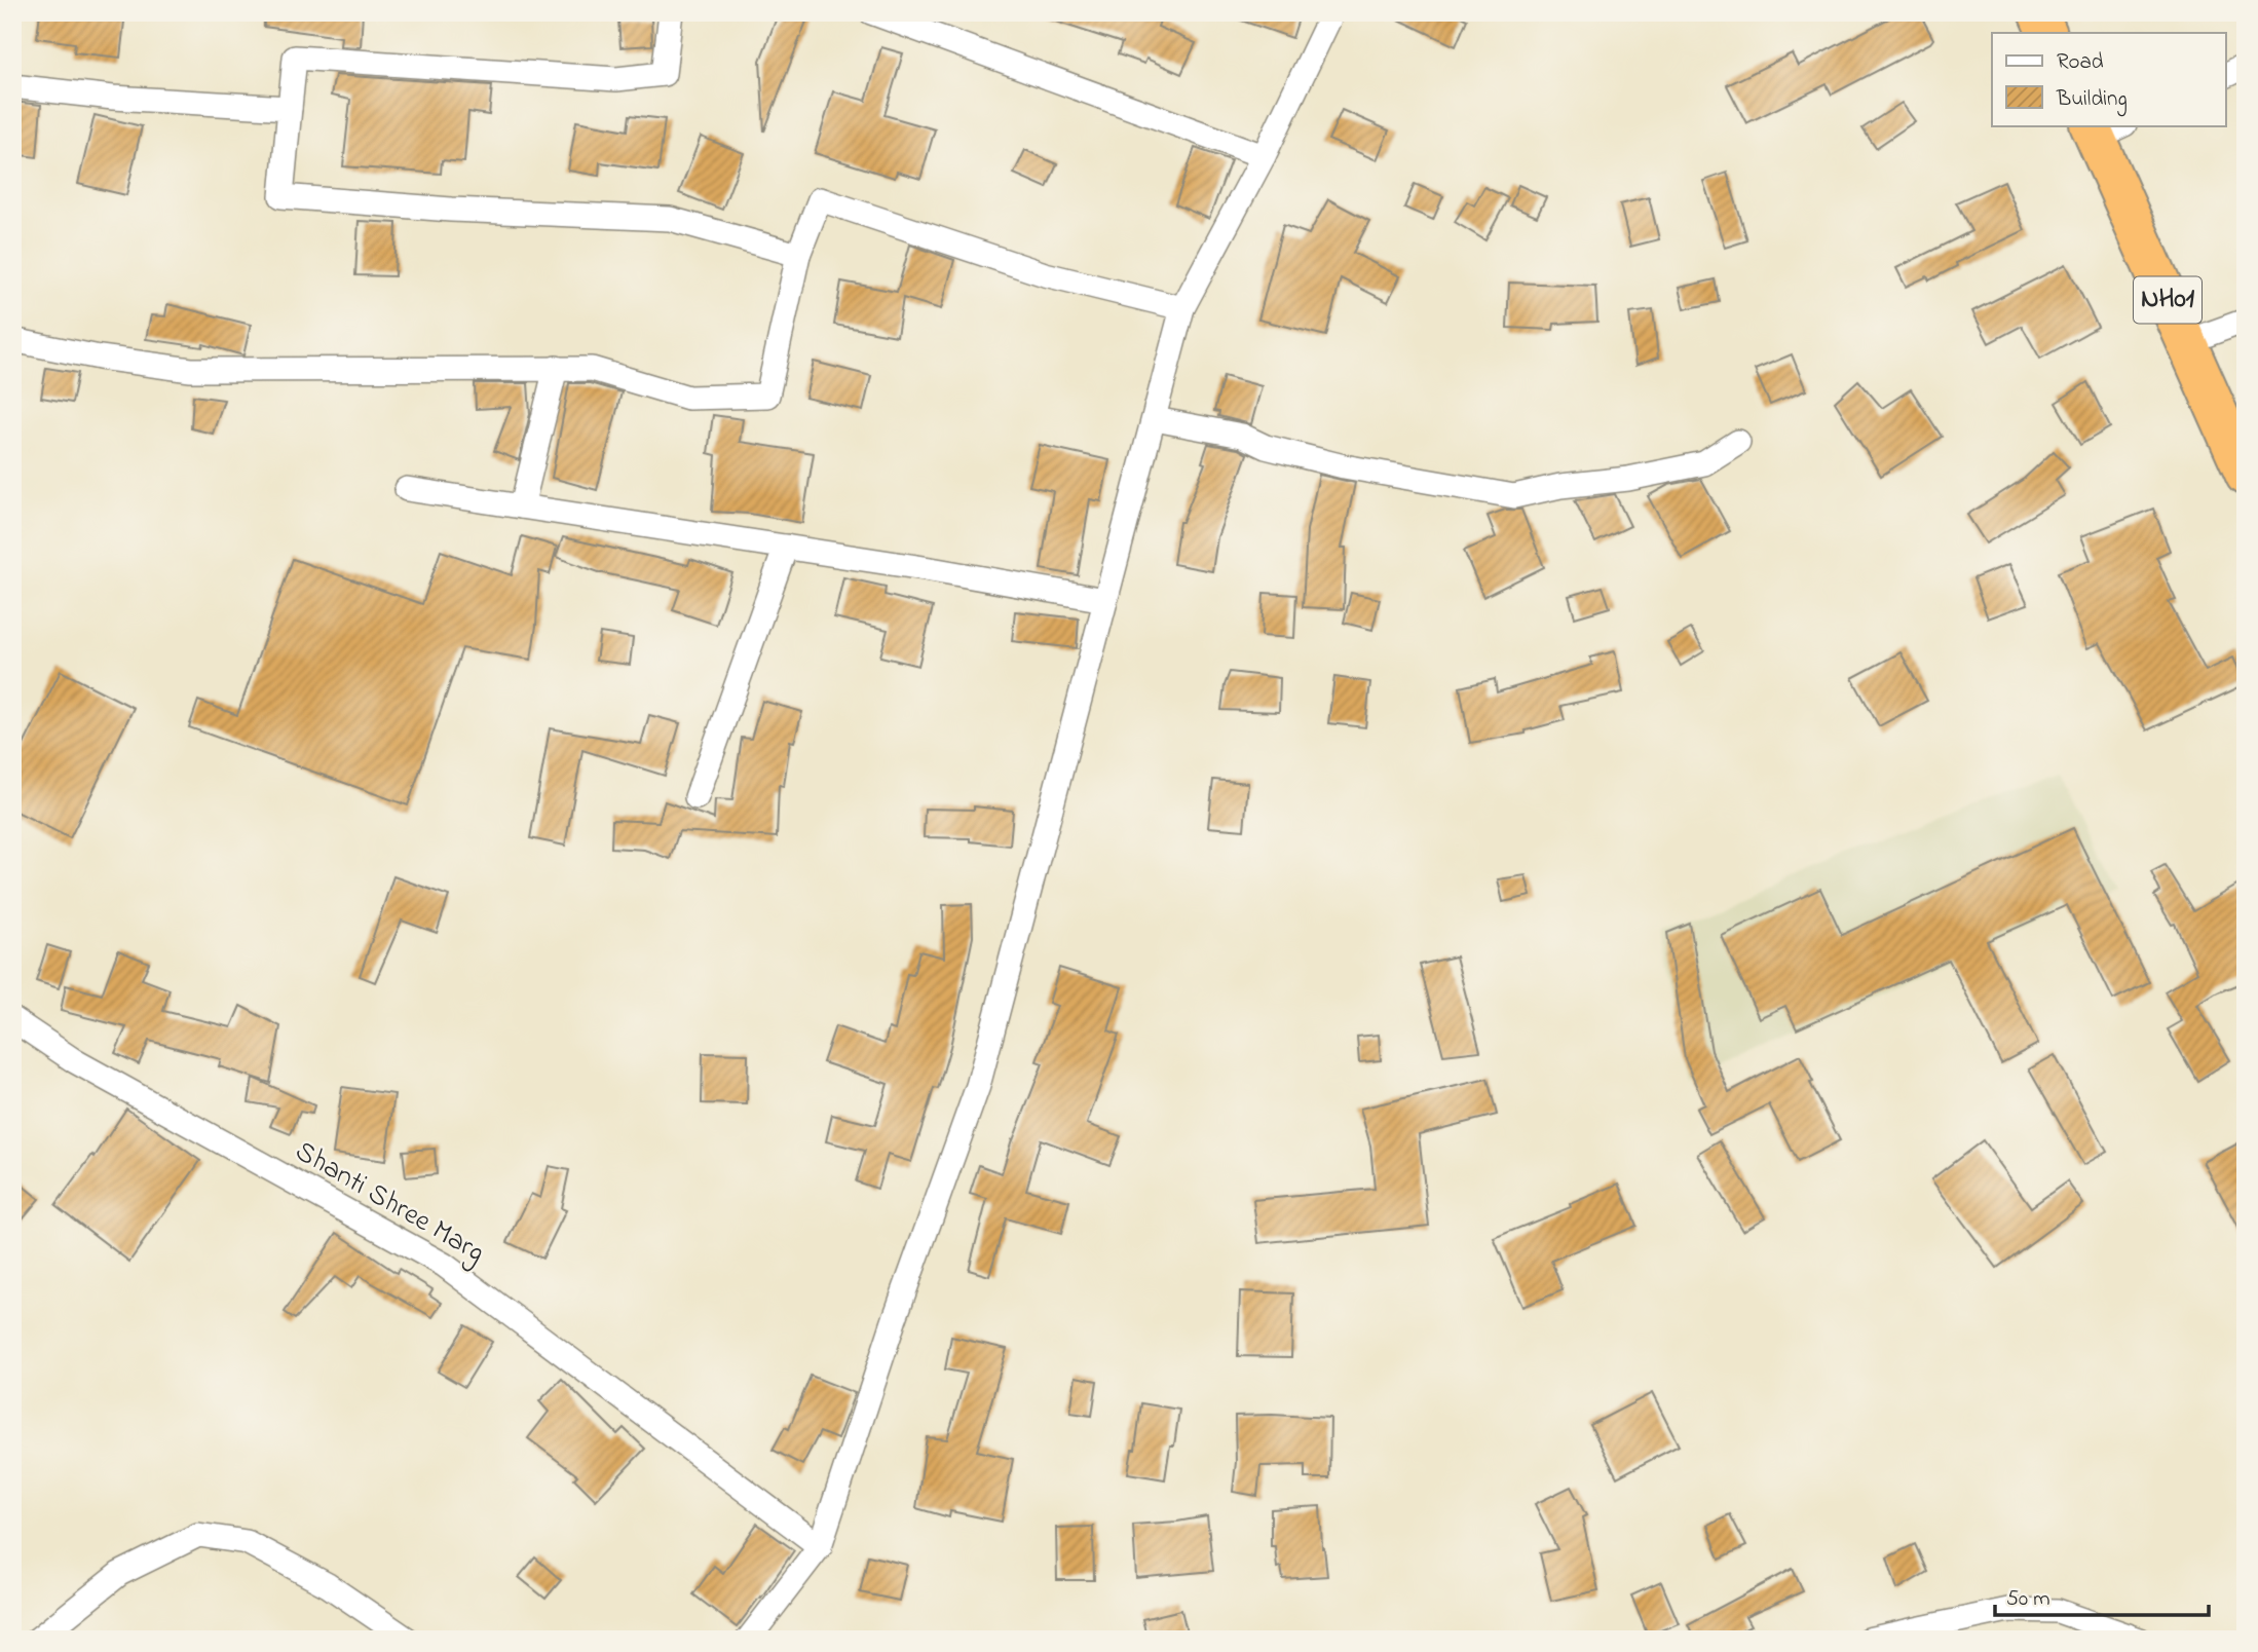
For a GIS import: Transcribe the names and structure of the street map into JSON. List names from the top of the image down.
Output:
{
  "streets": {
    "highway": ["NH01"],
    "street": ["Shanti Shree Marg"]
  },
  "legend": ["Road", "Building"],
  "scale_bar": "50 m"
}
